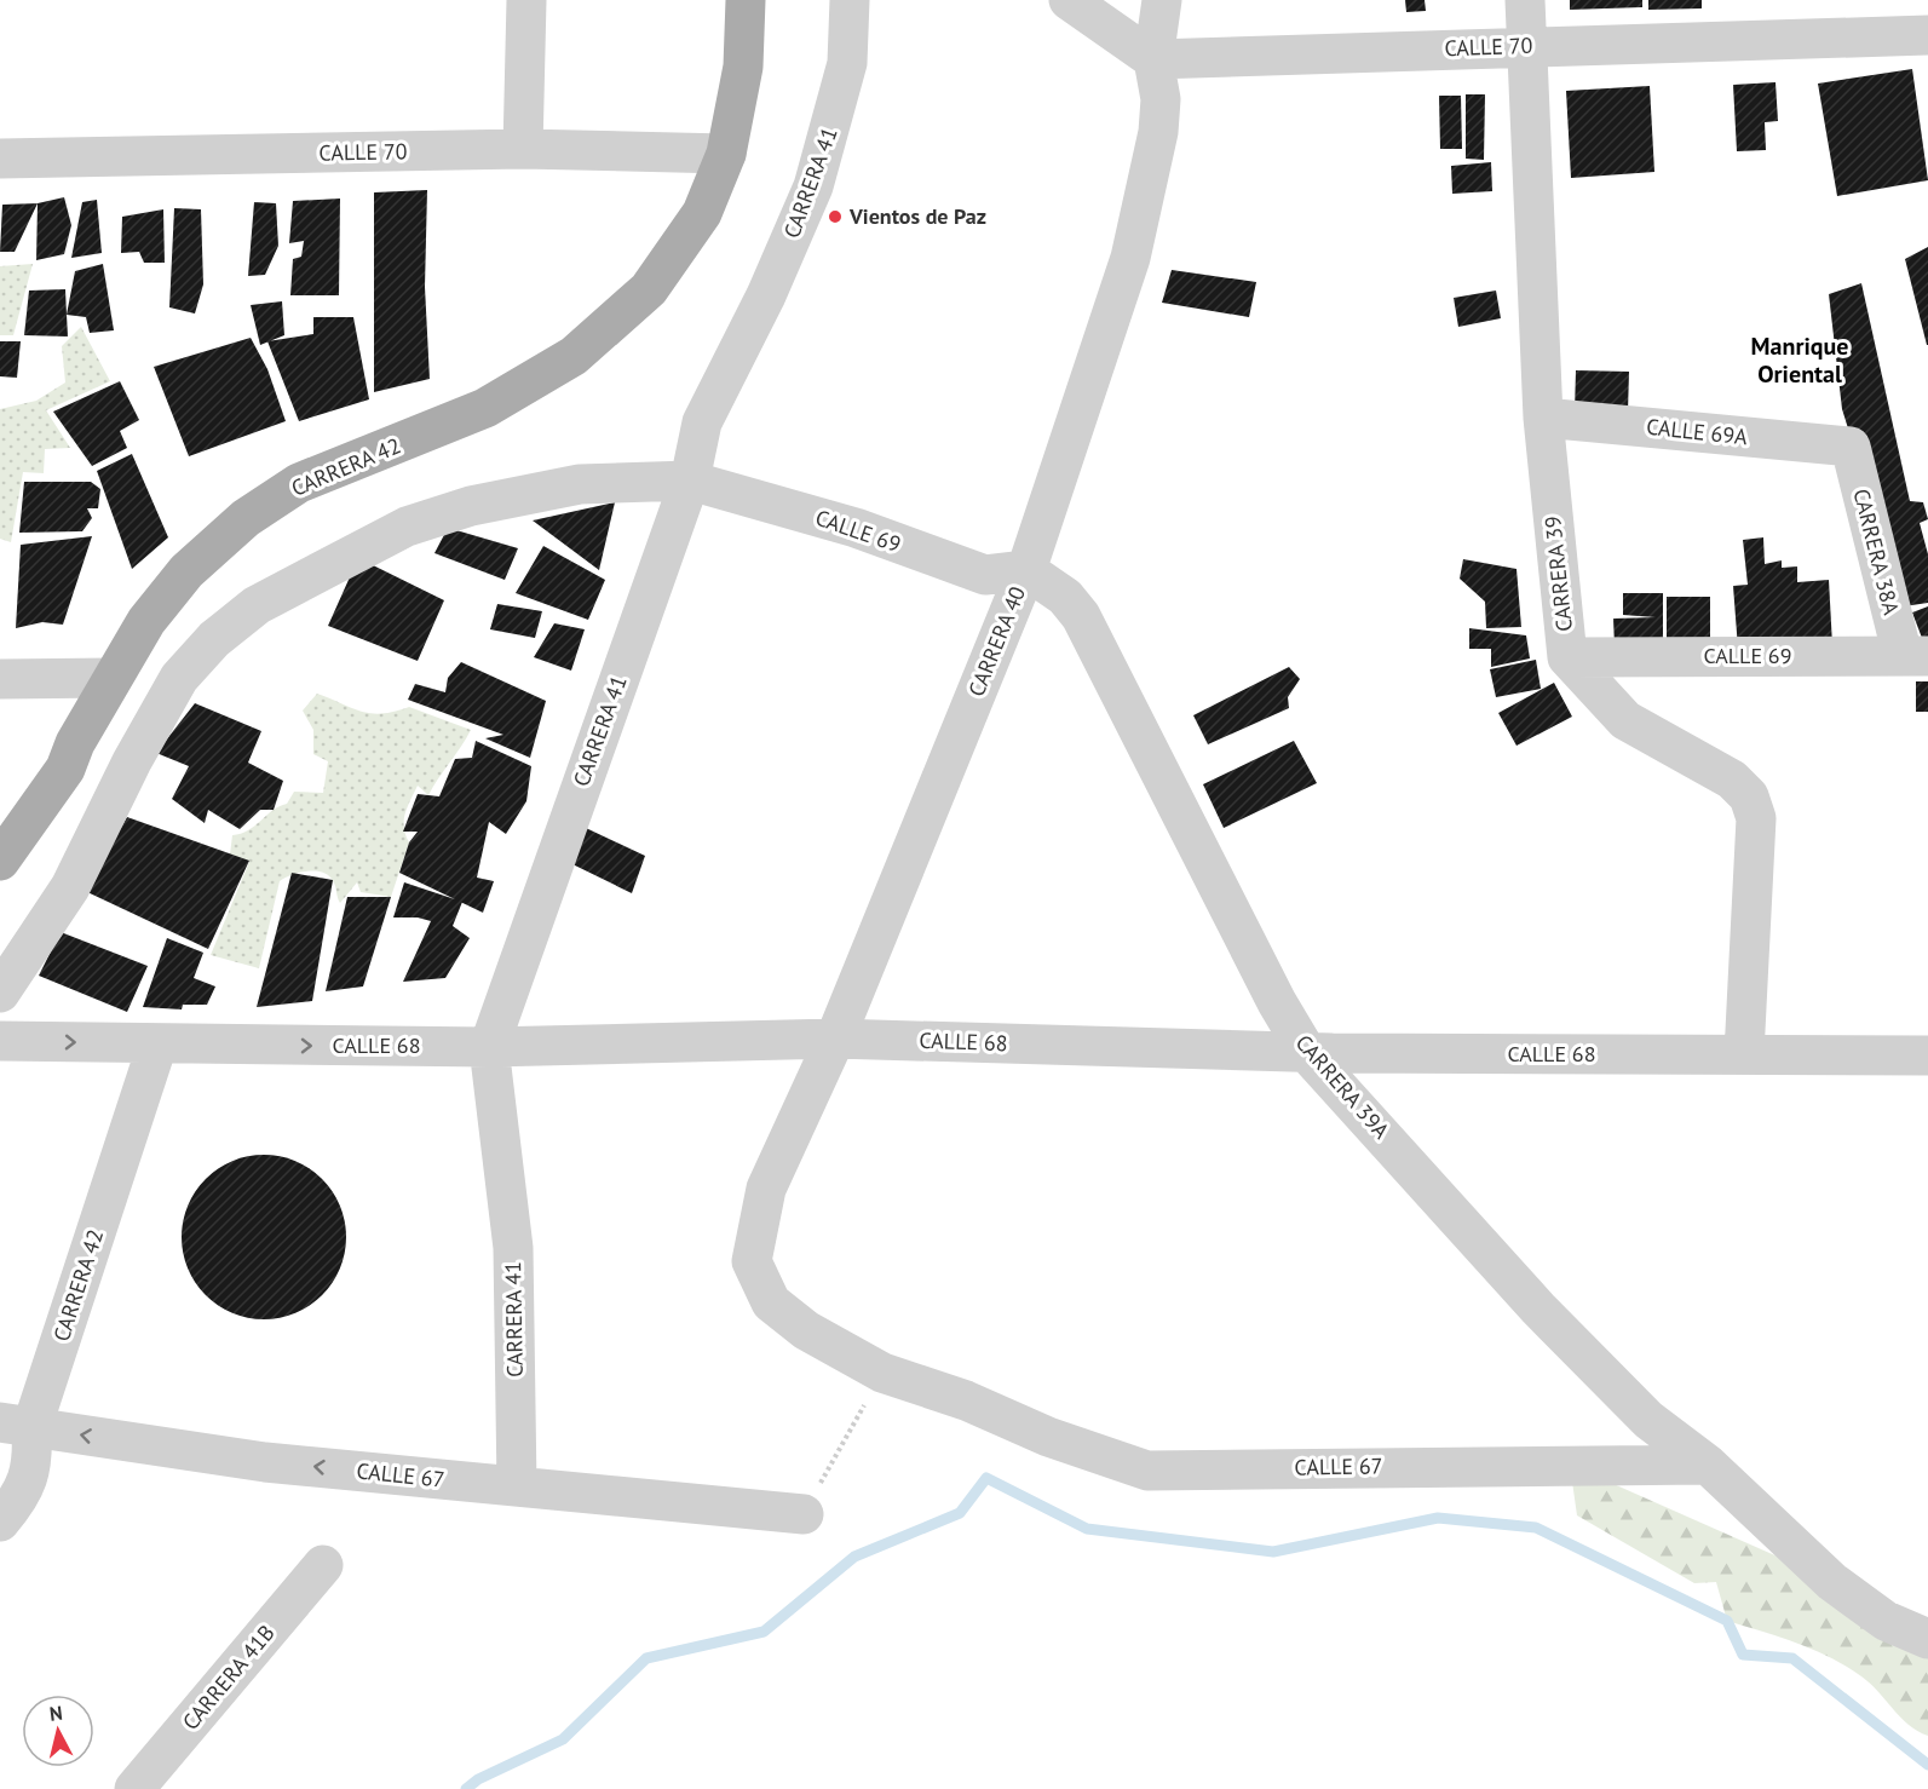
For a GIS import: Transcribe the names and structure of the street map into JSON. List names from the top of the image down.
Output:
{
  "streets": {
    "main road": ["CARRERA 42"],
    "street": [
      "CALLE 70",
      "CARRERA 41",
      "CALLE 69A",
      "CALLE 69",
      "CARRERA 38A",
      "CARRERA 39",
      "CARRERA 40",
      "CALLE 68",
      "CARRERA 39A",
      "CALLE 67",
      "CARRERA 41B"
    ]
  },
  "crossings": [
    ["CALLE 70", "CARRERA 42"],
    ["CALLE 70", "CARRERA 39"],
    ["CALLE 70", "CARRERA 40"],
    ["CARRERA 41", "CALLE 69"],
    ["CARRERA 41", "CALLE 68"],
    ["CARRERA 41", "CALLE 67"],
    ["CALLE 69A", "CARRERA 38A"],
    ["CALLE 69A", "CARRERA 39"],
    ["CARRERA 42", "CALLE 68"],
    ["CARRERA 42", "CALLE 67"],
    ["CALLE 69", "CARRERA 38A"],
    ["CALLE 69", "CARRERA 39"],
    ["CALLE 69", "CARRERA 40"],
    ["CALLE 69", "CARRERA 39A"],
    ["CARRERA 39", "CALLE 68"],
    ["CARRERA 40", "CALLE 68"],
    ["CARRERA 40", "CARRERA 39A"],
    ["CARRERA 40", "CALLE 67"],
    ["CALLE 68", "CARRERA 39A"],
    ["CARRERA 39A", "CALLE 67"]
  ],
  "districts": ["Manrique Oriental"],
  "places": ["Vientos de Paz"],
  "north": "top"
}
